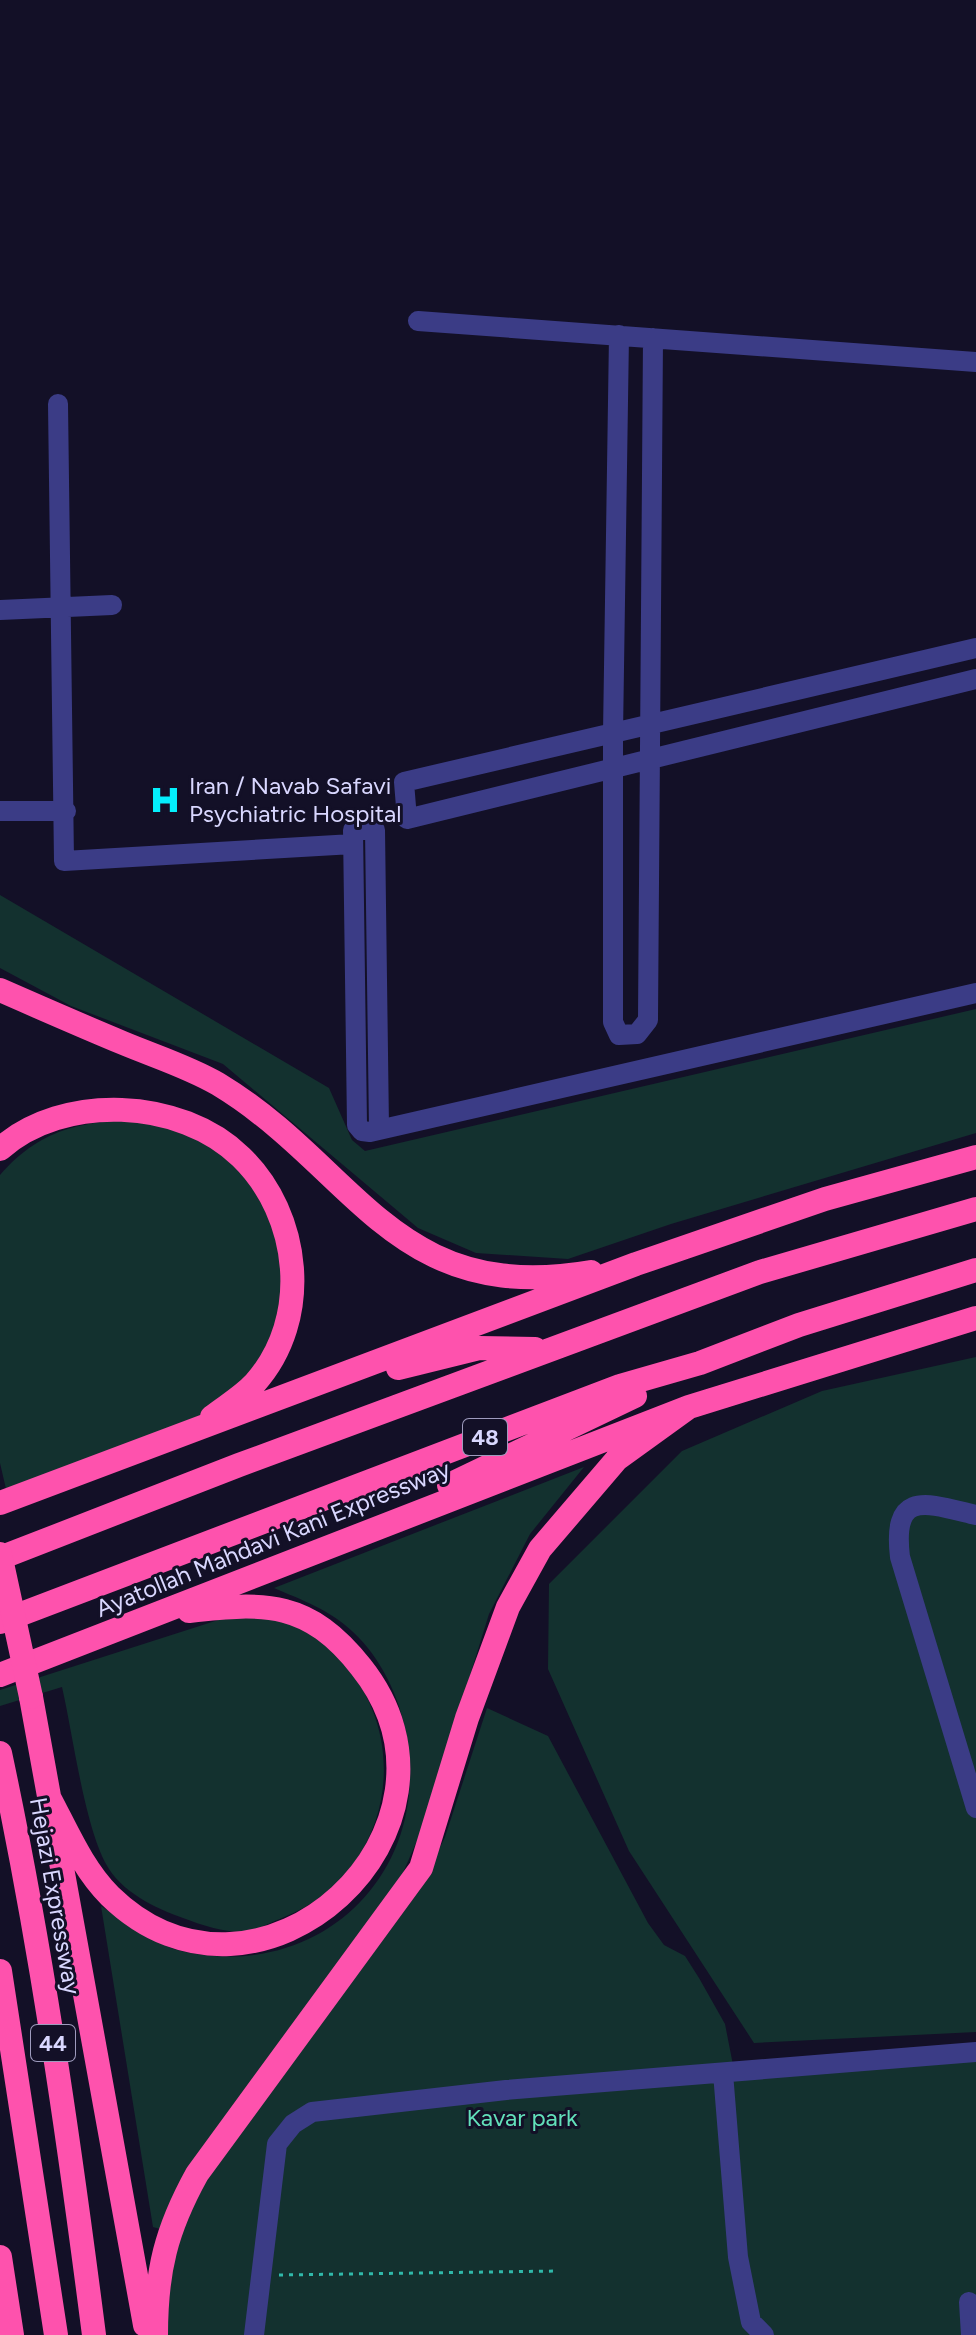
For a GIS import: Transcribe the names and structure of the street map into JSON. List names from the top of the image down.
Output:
{
  "streets": {
    "highway": [
      "48",
      "Ayatollah Mahdavi Kani Expressway",
      "Hejazi Expressway",
      "44"
    ]
  },
  "parks": ["Kavar park"],
  "places": {
    "hospital": ["Iran / Navab Safavi Psychiatric Hospital"]
  }
}
